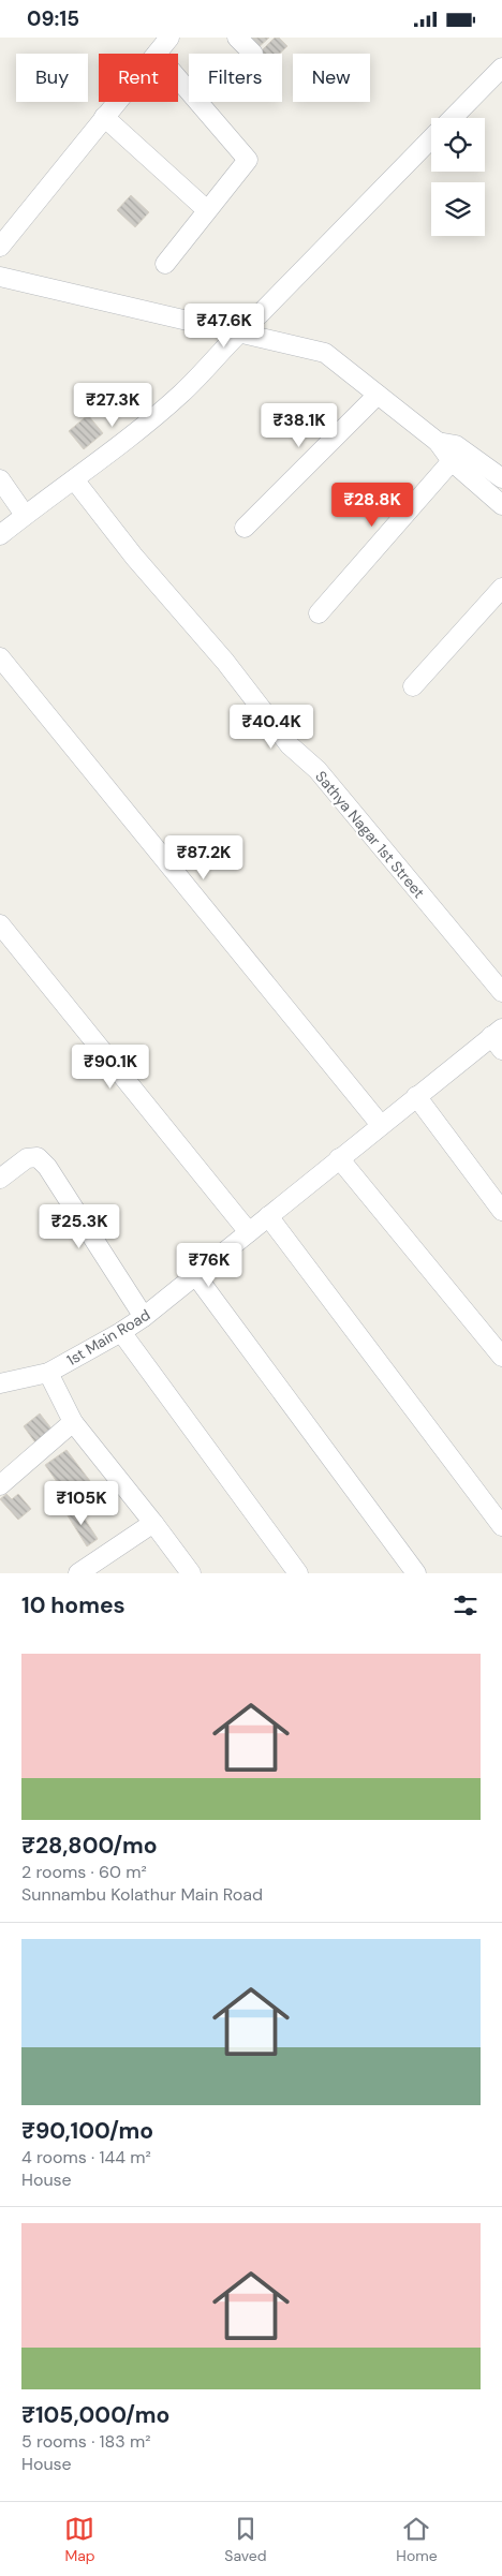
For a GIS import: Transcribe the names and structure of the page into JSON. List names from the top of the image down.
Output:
{
  "streets": {
    "street": ["Sathya Nagar 1st Street", "1st Main Road"]
  },
  "page": {
    "status": "09:15",
    "chip": [
      "Buy",
      "Rent",
      "Filters",
      "New"
    ],
    "price": [
      "₹47.6K",
      "₹27.3K",
      "₹38.1K",
      "₹28.8K",
      "₹40.4K",
      "₹87.2K",
      "₹90.1K",
      "₹25.3K",
      "₹76K",
      "₹105K"
    ],
    "heading": "10 homes",
    "list": [
      {
        "name": "₹28,800/mo",
        "note": "2 rooms · 60 m² · Sunnambu Kolathur Main Road"
      },
      {
        "name": "₹90,100/mo",
        "note": "4 rooms · 144 m² · House"
      },
      {
        "name": "₹105,000/mo",
        "note": "5 rooms · 183 m² · House"
      }
    ],
    "tabs": ["Map", "Saved", "Home"]
  }
}
